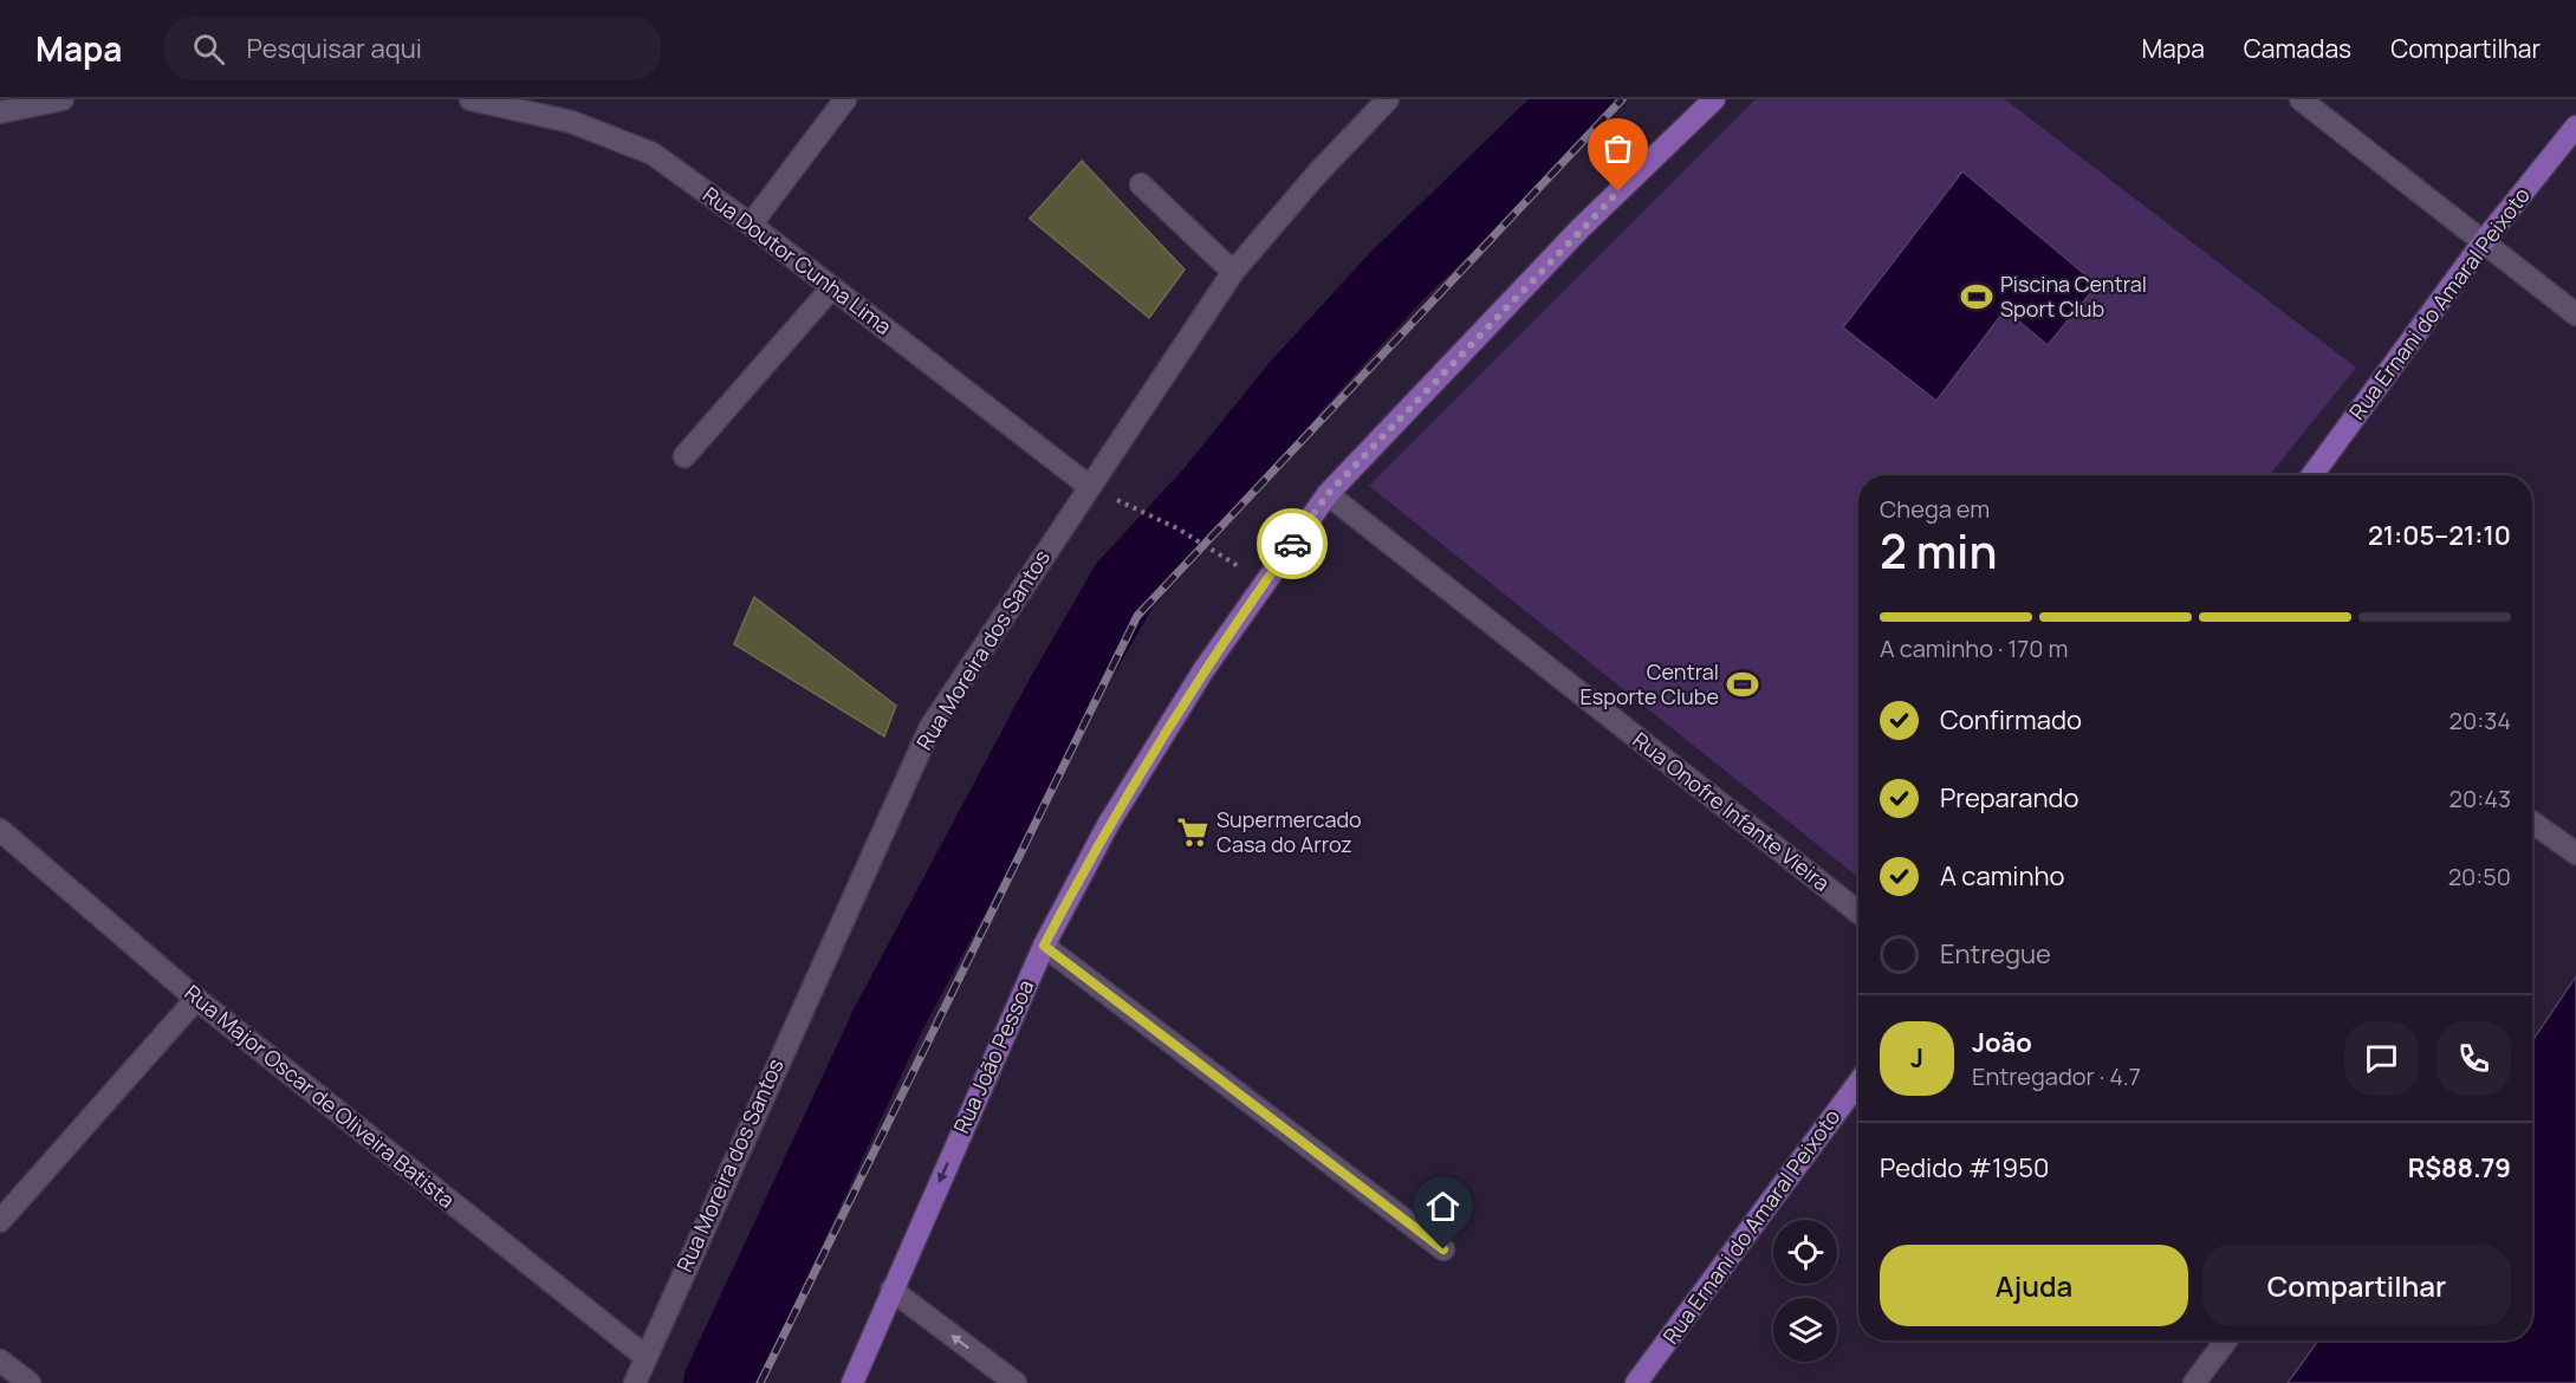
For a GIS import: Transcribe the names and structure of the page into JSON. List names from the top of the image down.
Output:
{
  "streets": {
    "main road": ["Rua Ernani do Amaral Peixoto", "Rua João Pessoa"],
    "street": [
      "Rua Doutor Cunha Lima",
      "Rua Moreira dos Santos",
      "Rua Onofre Infante Vieira",
      "Rua Major Oscar de Oliveira Batista"
    ]
  },
  "crossings": [
    ["Rua Doutor Cunha Lima", "Rua Moreira dos Santos"],
    ["Rua Moreira dos Santos", "Rua Major Oscar de Oliveira Batista"],
    ["Rua Onofre Infante Vieira", "Rua João Pessoa"]
  ],
  "places": {
    "sports": ["Piscina Central Sport Club", "Central Esporte Clube"],
    "supermarket": ["Supermercado Casa do Arroz"]
  },
  "page": {
    "header": "Mapa",
    "search": "Pesquisar aqui",
    "nav": ["Mapa", "Camadas", "Compartilhar"],
    "heading": ["2 min", "Chega em", "21:05–21:10"],
    "panel": [
      "João",
      "Entregador · 4.7",
      "Pedido #1950",
      "R$88.79"
    ],
    "bar": "A caminho · 170 m",
    "list": [
      ["Confirmado", "20:34"],
      ["Preparando", "20:43"],
      ["A caminho", "20:50"],
      "Entregue"
    ],
    "round": "J",
    "buttons": ["Ajuda", "Compartilhar"]
  }
}
